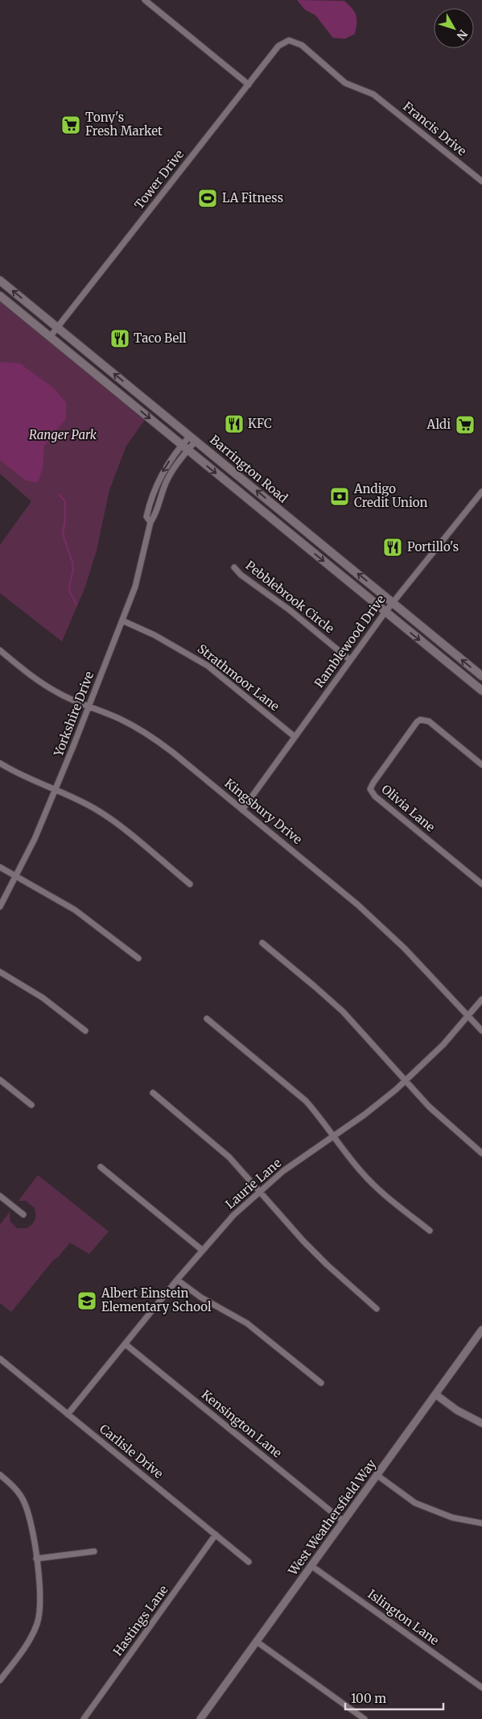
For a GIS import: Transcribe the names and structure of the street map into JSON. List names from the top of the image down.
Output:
{
  "streets": {
    "main road": ["Barrington Road"],
    "street": [
      "Francis Drive",
      "Tower Drive",
      "Pebblebrook Circle",
      "Ramblewood Drive",
      "Strathmoor Lane",
      "Yorkshire Drive",
      "Olivia Lane",
      "Kingsbury Drive",
      "Laurie Lane",
      "Kensington Lane",
      "Carlisle Drive",
      "West Weathersfield Way",
      "Islington Lane",
      "Hastings Lane"
    ]
  },
  "crossings": [
    ["Francis Drive", "Tower Drive"],
    ["Tower Drive", "Barrington Road"],
    ["Barrington Road", "Ramblewood Drive"],
    ["Barrington Road", "Yorkshire Drive"],
    ["Pebblebrook Circle", "Ramblewood Drive"],
    ["Ramblewood Drive", "Strathmoor Lane"],
    ["Ramblewood Drive", "Kingsbury Drive"],
    ["Strathmoor Lane", "Yorkshire Drive"],
    ["Yorkshire Drive", "Kingsbury Drive"],
    ["Kingsbury Drive", "Laurie Lane"],
    ["Laurie Lane", "Kensington Lane"],
    ["Laurie Lane", "Carlisle Drive"],
    ["Kensington Lane", "West Weathersfield Way"],
    ["Carlisle Drive", "Hastings Lane"],
    ["West Weathersfield Way", "Islington Lane"]
  ],
  "parks": ["Ranger Park"],
  "places": {
    "supermarket": ["Tony's Fresh Market", "Aldi"],
    "sports": ["LA Fitness"],
    "restaurant": ["Taco Bell", "KFC", "Portillo's"],
    "bank": ["Andigo Credit Union"],
    "school or university": ["Albert Einstein Elementary School"]
  },
  "scale_bar": "100 m",
  "north": "bottom right"
}
